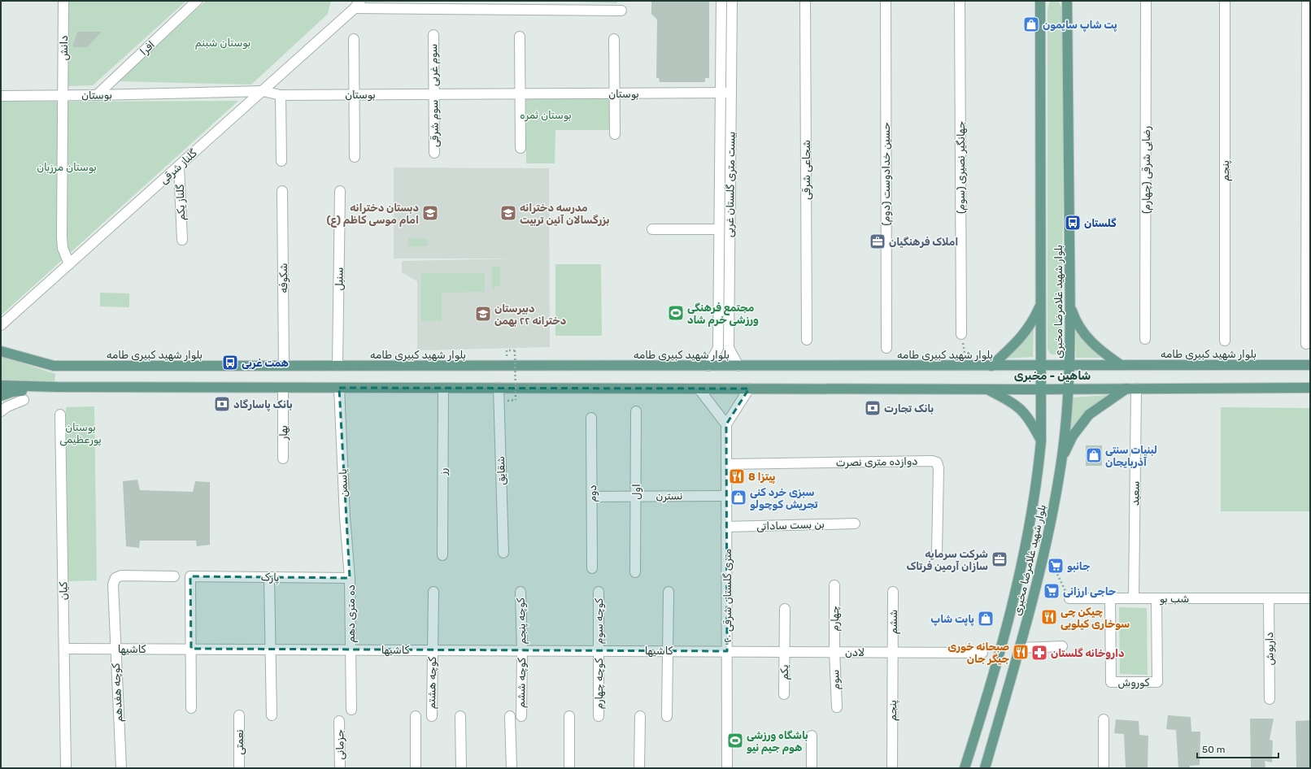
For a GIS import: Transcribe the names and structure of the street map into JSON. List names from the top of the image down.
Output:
{
  "streets": {
    "main road": ["بلوار شهید غلامرضا مخبری", "بلوار شهید کبیری طامه"],
    "street": [
      "دانش",
      "افرا",
      "سوم غربی",
      "بوستان",
      "سوم شرقی",
      "گلناز شرقی",
      "جهانگیر نصیری (سوم)",
      "شجاعی شرقی",
      "رضایی شرقی (چهارم)",
      "پنجم",
      "حسین خدادوست (دوم)",
      "بیست متری گلستان غربی",
      "گلناز یکم",
      "شکوفه",
      "سنبل",
      "بهار",
      "دوازده متری نصرت",
      "شقایق",
      "رز",
      "یاسمن",
      "اول",
      "دوم",
      "سعید",
      "نسترن",
      "بن بست ساداتی",
      "پارک",
      "کیان",
      "۲۰ متری گلستان شرقی",
      "شب بو",
      "ده متری دهم",
      "چهارم",
      "کوچه پنجم",
      "کوچه سوم",
      "ششم",
      "کاشیها",
      "داریوش",
      "لادن",
      "یکم",
      "سوم",
      "کوروش",
      "کوچه هشتم",
      "کوچه ششم",
      "کوچه چهارم",
      "کوچه هفدهم",
      "نعمتی",
      "جزمانی"
    ]
  },
  "crossings": [
    ["دانش", "بوستان"],
    ["دانش", "گلناز شرقی"],
    ["افرا", "بوستان"],
    ["سوم غربی", "بوستان"],
    ["سوم غربی", "سوم شرقی"],
    ["بوستان", "سوم شرقی"],
    ["بوستان", "گلناز شرقی"],
    ["بوستان", "بیست متری گلستان غربی"],
    ["گلناز شرقی", "گلناز یکم"],
    ["پنجم", "ششم"],
    ["پنجم", "لادن"],
    ["بیست متری گلستان غربی", "بلوار شهید کبیری طامه"],
    ["شکوفه", "بلوار شهید کبیری طامه"],
    ["سنبل", "بلوار شهید کبیری طامه"],
    ["بلوار شهید غلامرضا مخبری", "بلوار شهید کبیری طامه"],
    ["دوازده متری نصرت", "۲۰ متری گلستان شرقی"],
    ["یاسمن", "پارک"],
    ["یاسمن", "ده متری دهم"],
    ["اول", "نسترن"],
    ["دوم", "نسترن"],
    ["سعید", "شب بو"],
    ["نسترن", "۲۰ متری گلستان شرقی"],
    ["بن بست ساداتی", "۲۰ متری گلستان شرقی"],
    ["پارک", "ده متری دهم"],
    ["پارک", "کاشیها"],
    ["کیان", "کاشیها"],
    ["۲۰ متری گلستان شرقی", "کاشیها"],
    ["۲۰ متری گلستان شرقی", "لادن"],
    ["شب بو", "داریوش"],
    ["شب بو", "کوروش"],
    ["ده متری دهم", "کاشیها"],
    ["چهارم", "لادن"],
    ["چهارم", "سوم"],
    ["کوچه پنجم", "کاشیها"],
    ["کوچه پنجم", "کوچه ششم"],
    ["کوچه سوم", "کاشیها"],
    ["کوچه سوم", "کوچه چهارم"],
    ["ششم", "لادن"],
    ["کاشیها", "لادن"],
    ["کاشیها", "کوچه هشتم"],
    ["کاشیها", "کوچه ششم"],
    ["کاشیها", "کوچه چهارم"],
    ["کاشیها", "کوچه هفدهم"],
    ["لادن", "یکم"],
    ["لادن", "سوم"]
  ],
  "districts": ["شاهین - مخبری"],
  "parks": [
    "بوستان شبنم",
    "بوستان ثمره",
    "بوستان مرزبان",
    "بوستان پورعظیمی"
  ],
  "places": {
    "shop": [
      "پت شاپ سایمون",
      "لبنیات سنتی آذربایجان",
      "سبزی خرد کنی تجریش کوچولو",
      "پاپت شاپ"
    ],
    "school or university": ["دبستان دخترانه امام موسی کاظم (ع)", "مدرسه دخترانه بزرگسالان آئین تربیت", "دبیرستان دخترانه ۲۲ بهمن"],
    "bus stop": ["گلستان", "همت غربی"],
    "office": ["املاک فرهنگیان", "شرکت سرمایه سازان آرمین فرتاک"],
    "sports": ["مجتمع فرهنگی ورزشی خرم شاد", "باشگاه ورزشی هوم جیم نیو"],
    "bank": ["بانک پاسارگاد", "بانک تجارت"],
    "restaurant": ["پیتزا 8", "چیکن چی سوخاری کیلویی", "صبحانه خوری جیگر جان"],
    "supermarket": ["جانبو", "حاجی ارزانی"],
    "pharmacy": ["داروخانه گلستان"]
  },
  "scale_bar": "50 m"
}
